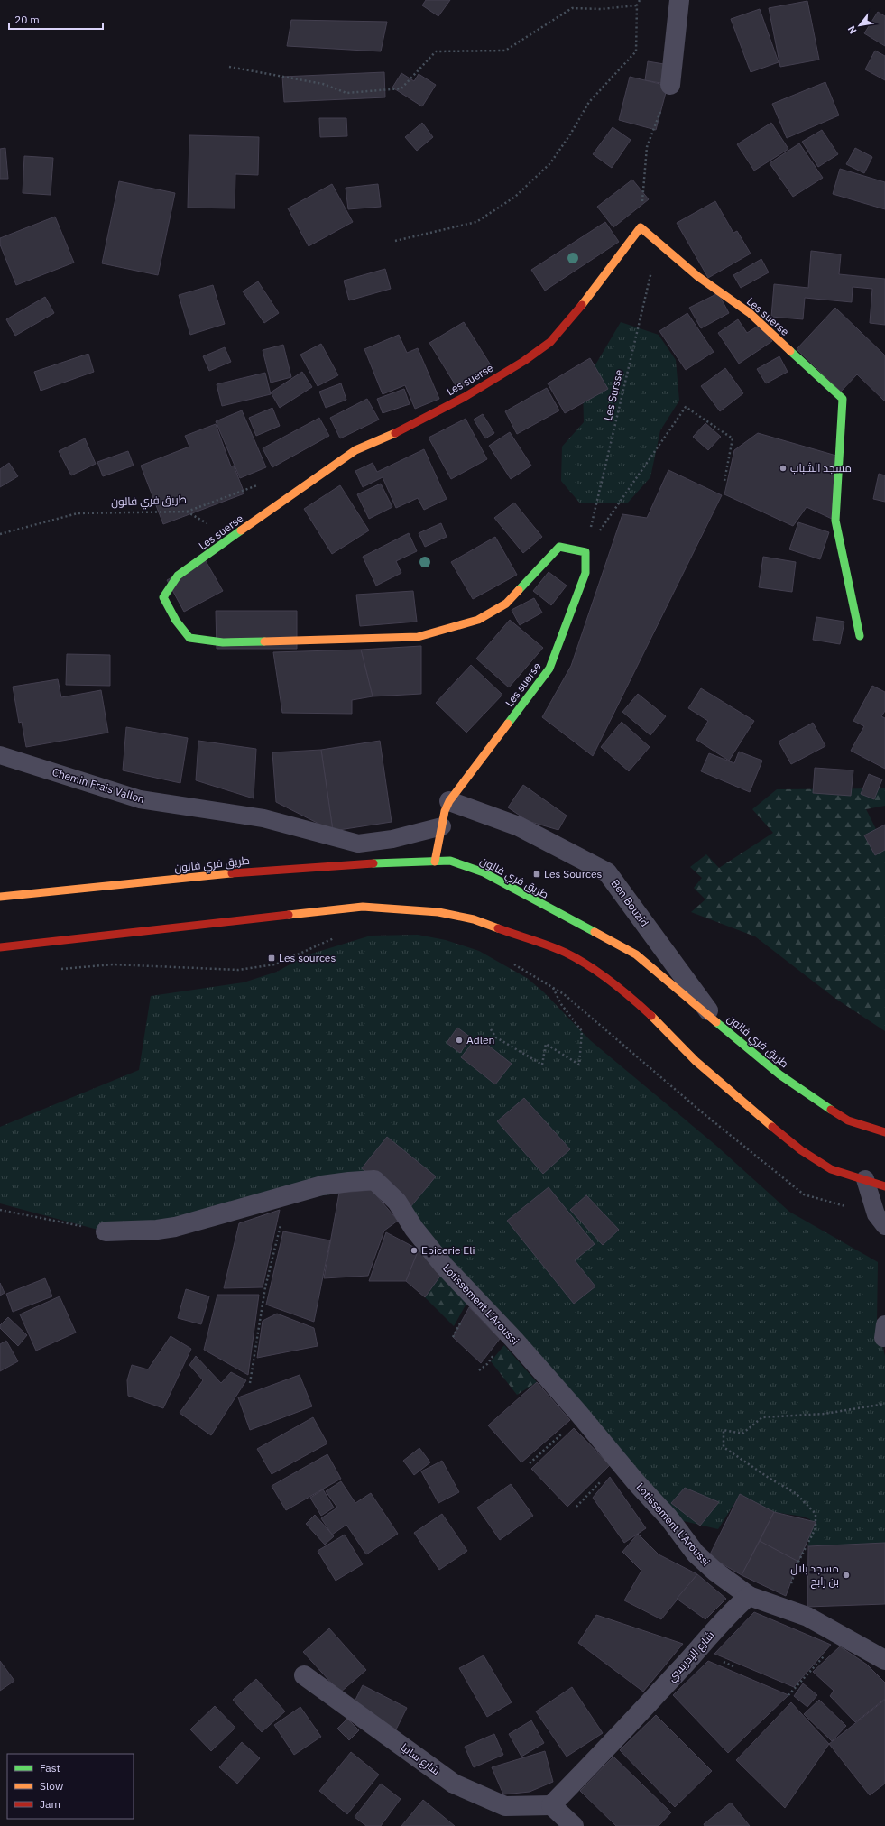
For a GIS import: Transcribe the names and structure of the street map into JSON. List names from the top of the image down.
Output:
{
  "streets": {
    "main road": ["Les suerse", "طريق فري فالون"],
    "street": [
      "Ben Bouzid",
      "Lotissement L'Aroussi",
      "شارع الإدريسي",
      "شارع سانيا"
    ],
    "lane": ["Chemin Frais Vallon"],
    "path": ["Les Sursse"]
  },
  "crossings": [
    ["Les suerse", "Les Sursse"],
    ["Les suerse", "طريق فري فالون"],
    ["Les suerse", "Chemin Frais Vallon"],
    ["Les suerse", "Ben Bouzid"],
    ["طريق فري فالون", "Ben Bouzid"],
    ["Lotissement L'Aroussi", "شارع الإدريسي"],
    ["شارع الإدريسي", "شارع سانيا"]
  ],
  "places": {
    "other": [
      "مسجد الشباب",
      "Adlen",
      "Epicerie Eli",
      "مسجد بلال بن رابح"
    ],
    "transit": ["Les Sources", "Les sources"]
  },
  "legend": ["Fast", "Slow", "Jam"],
  "scale_bar": "20 m",
  "north": "bottom left"
}
